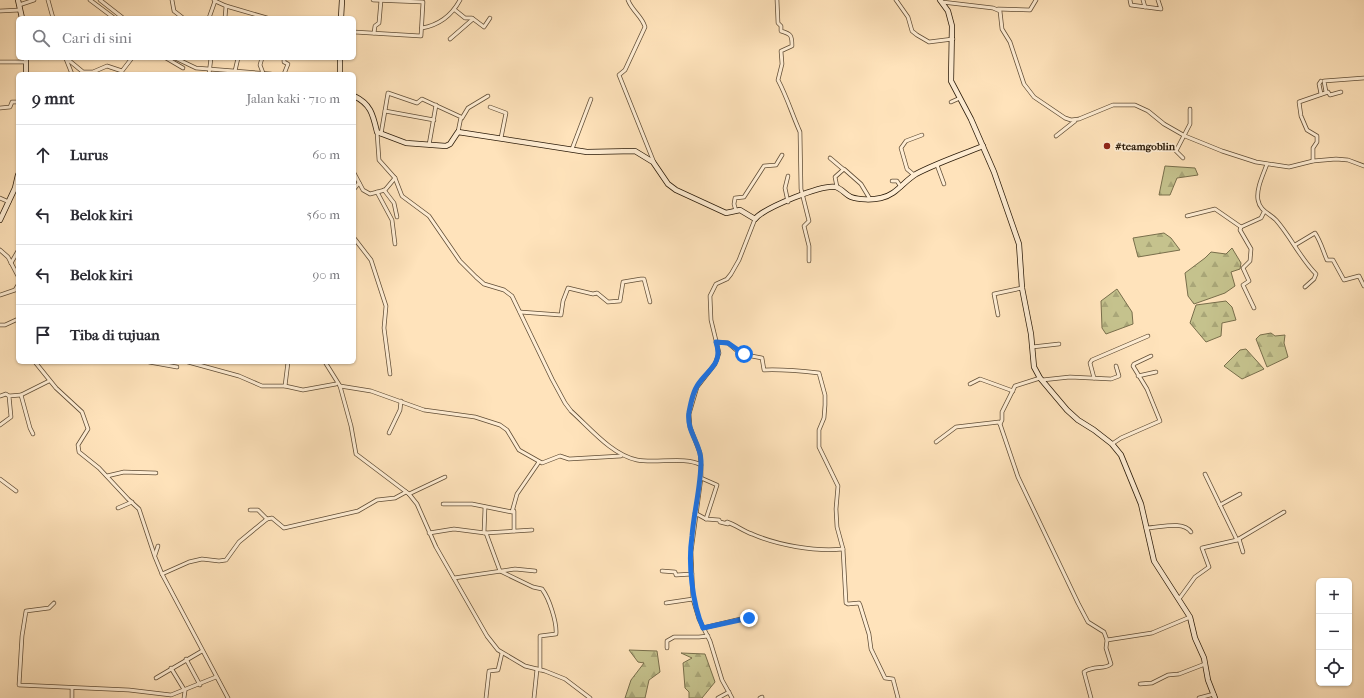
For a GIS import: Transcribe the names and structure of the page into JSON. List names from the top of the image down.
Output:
{
  "places": ["#teamgoblin"],
  "page": {
    "search": "Cari di sini",
    "heading": ["9 mnt", "Jalan kaki · 710 m"],
    "list": [
      ["Lurus", "60 m"],
      ["Belok kiri", "560 m"],
      ["Belok kiri", "90 m"],
      "Tiba di tujuan"
    ],
    "map_buttons": ["+", "−"]
  }
}
